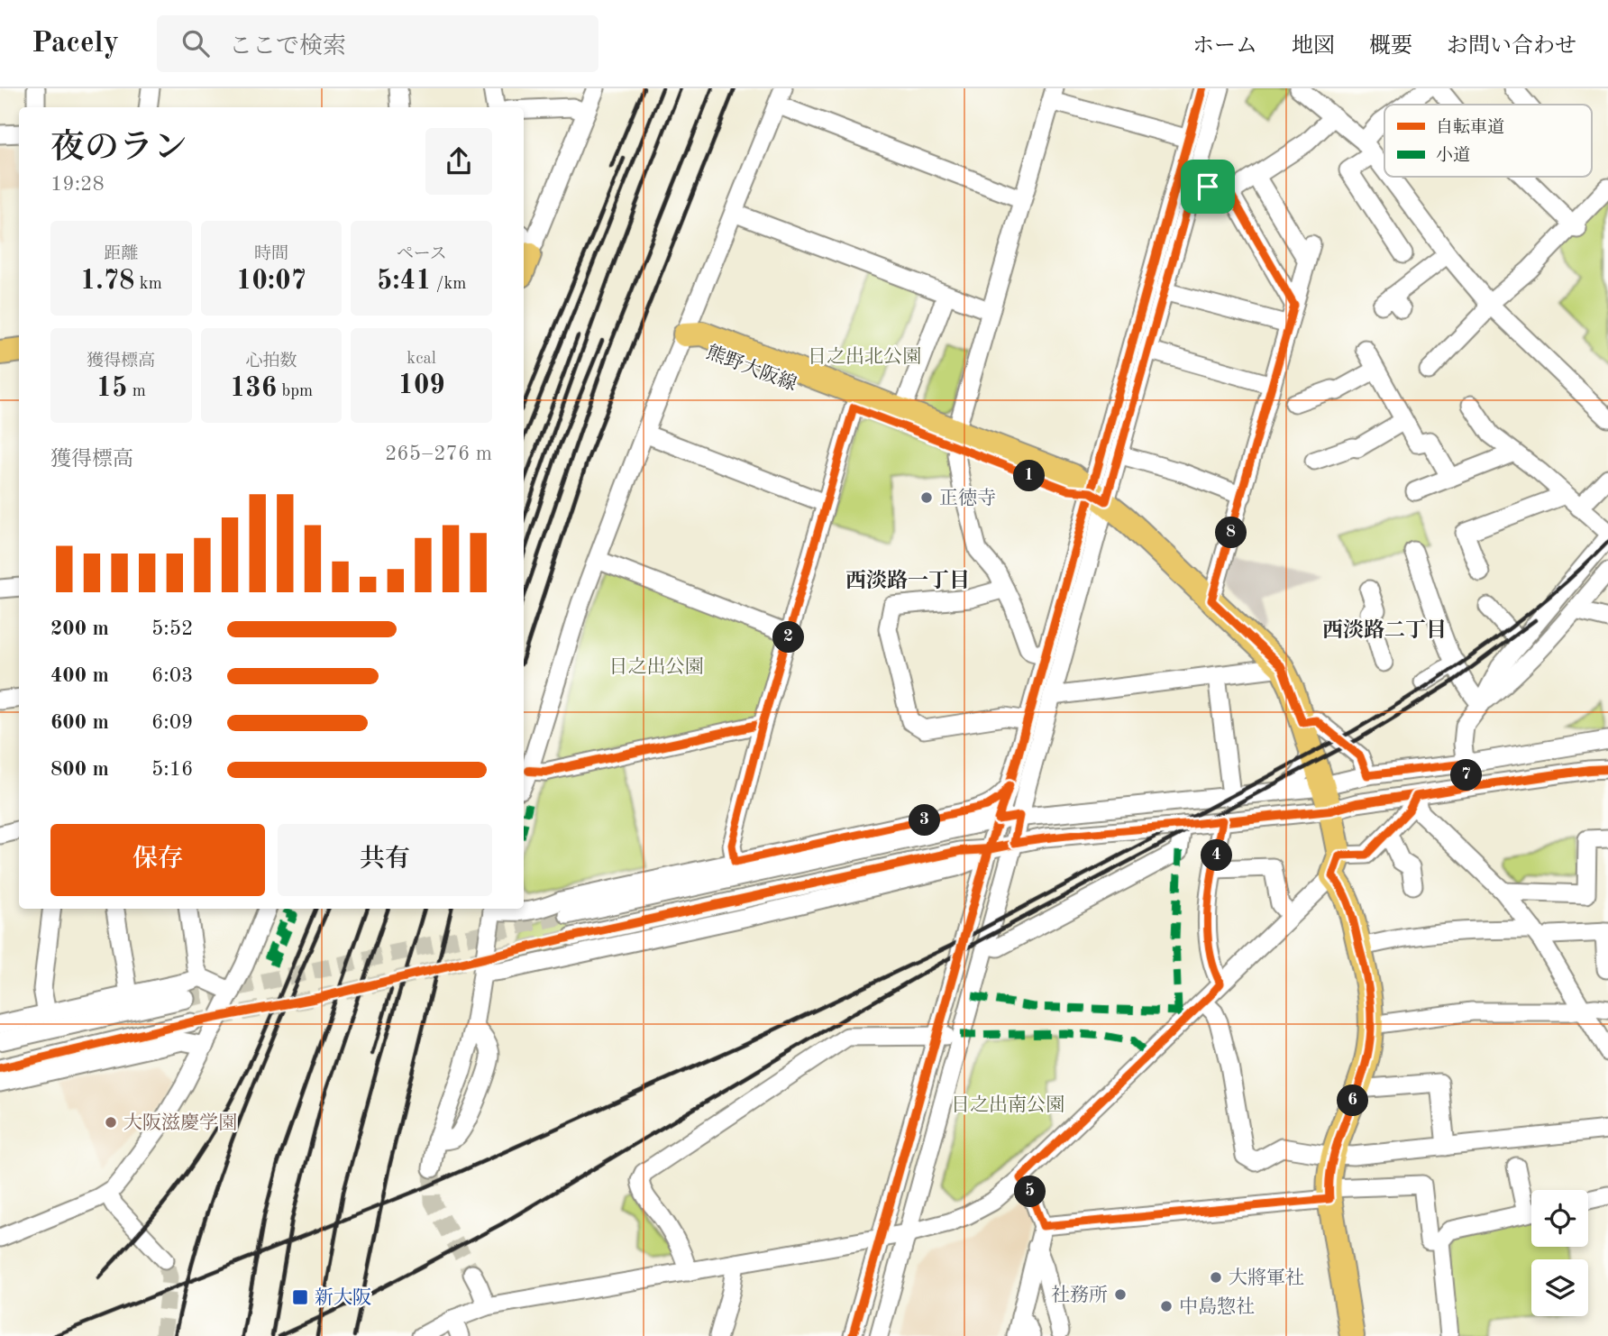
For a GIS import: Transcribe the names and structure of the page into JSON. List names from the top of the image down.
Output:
{
  "streets": {
    "main road": ["熊野大阪線"]
  },
  "districts": ["西淡路一丁目", "西淡路二丁目"],
  "parks": ["日之出北公園", "日之出公園", "日之出南公園"],
  "places": {
    "other": [
      "正徳寺",
      "大阪滋慶学園",
      "大將軍社",
      "社務所",
      "中島惣社"
    ],
    "transit": ["新大阪"]
  },
  "legend": ["自転車道", "小道"],
  "page": {
    "header": "Pacely",
    "search": "ここで検索",
    "nav": [
      "ホーム",
      "地図",
      "概要",
      "お問い合わせ"
    ],
    "heading": ["夜のラン", "19:28"],
    "stats": [
      ["距離", "1.78 km"],
      ["時間", "10:07"],
      ["ペース", "5:41 /km"],
      ["獲得標高", "15 m"],
      ["心拍数", "136 bpm"],
      ["kcal", "109"]
    ],
    "chart": ["獲得標高", "265–276 m"],
    "pins": [
      "1",
      "8",
      "2",
      "7",
      "3",
      "4",
      "6",
      "5"
    ],
    "list": [
      {
        "name": "200 m",
        "note": "5:52"
      },
      {
        "name": "400 m",
        "note": "6:03"
      },
      {
        "name": "600 m",
        "note": "6:09"
      },
      {
        "name": "800 m",
        "note": "5:16"
      }
    ],
    "buttons": ["保存", "共有"]
  }
}
